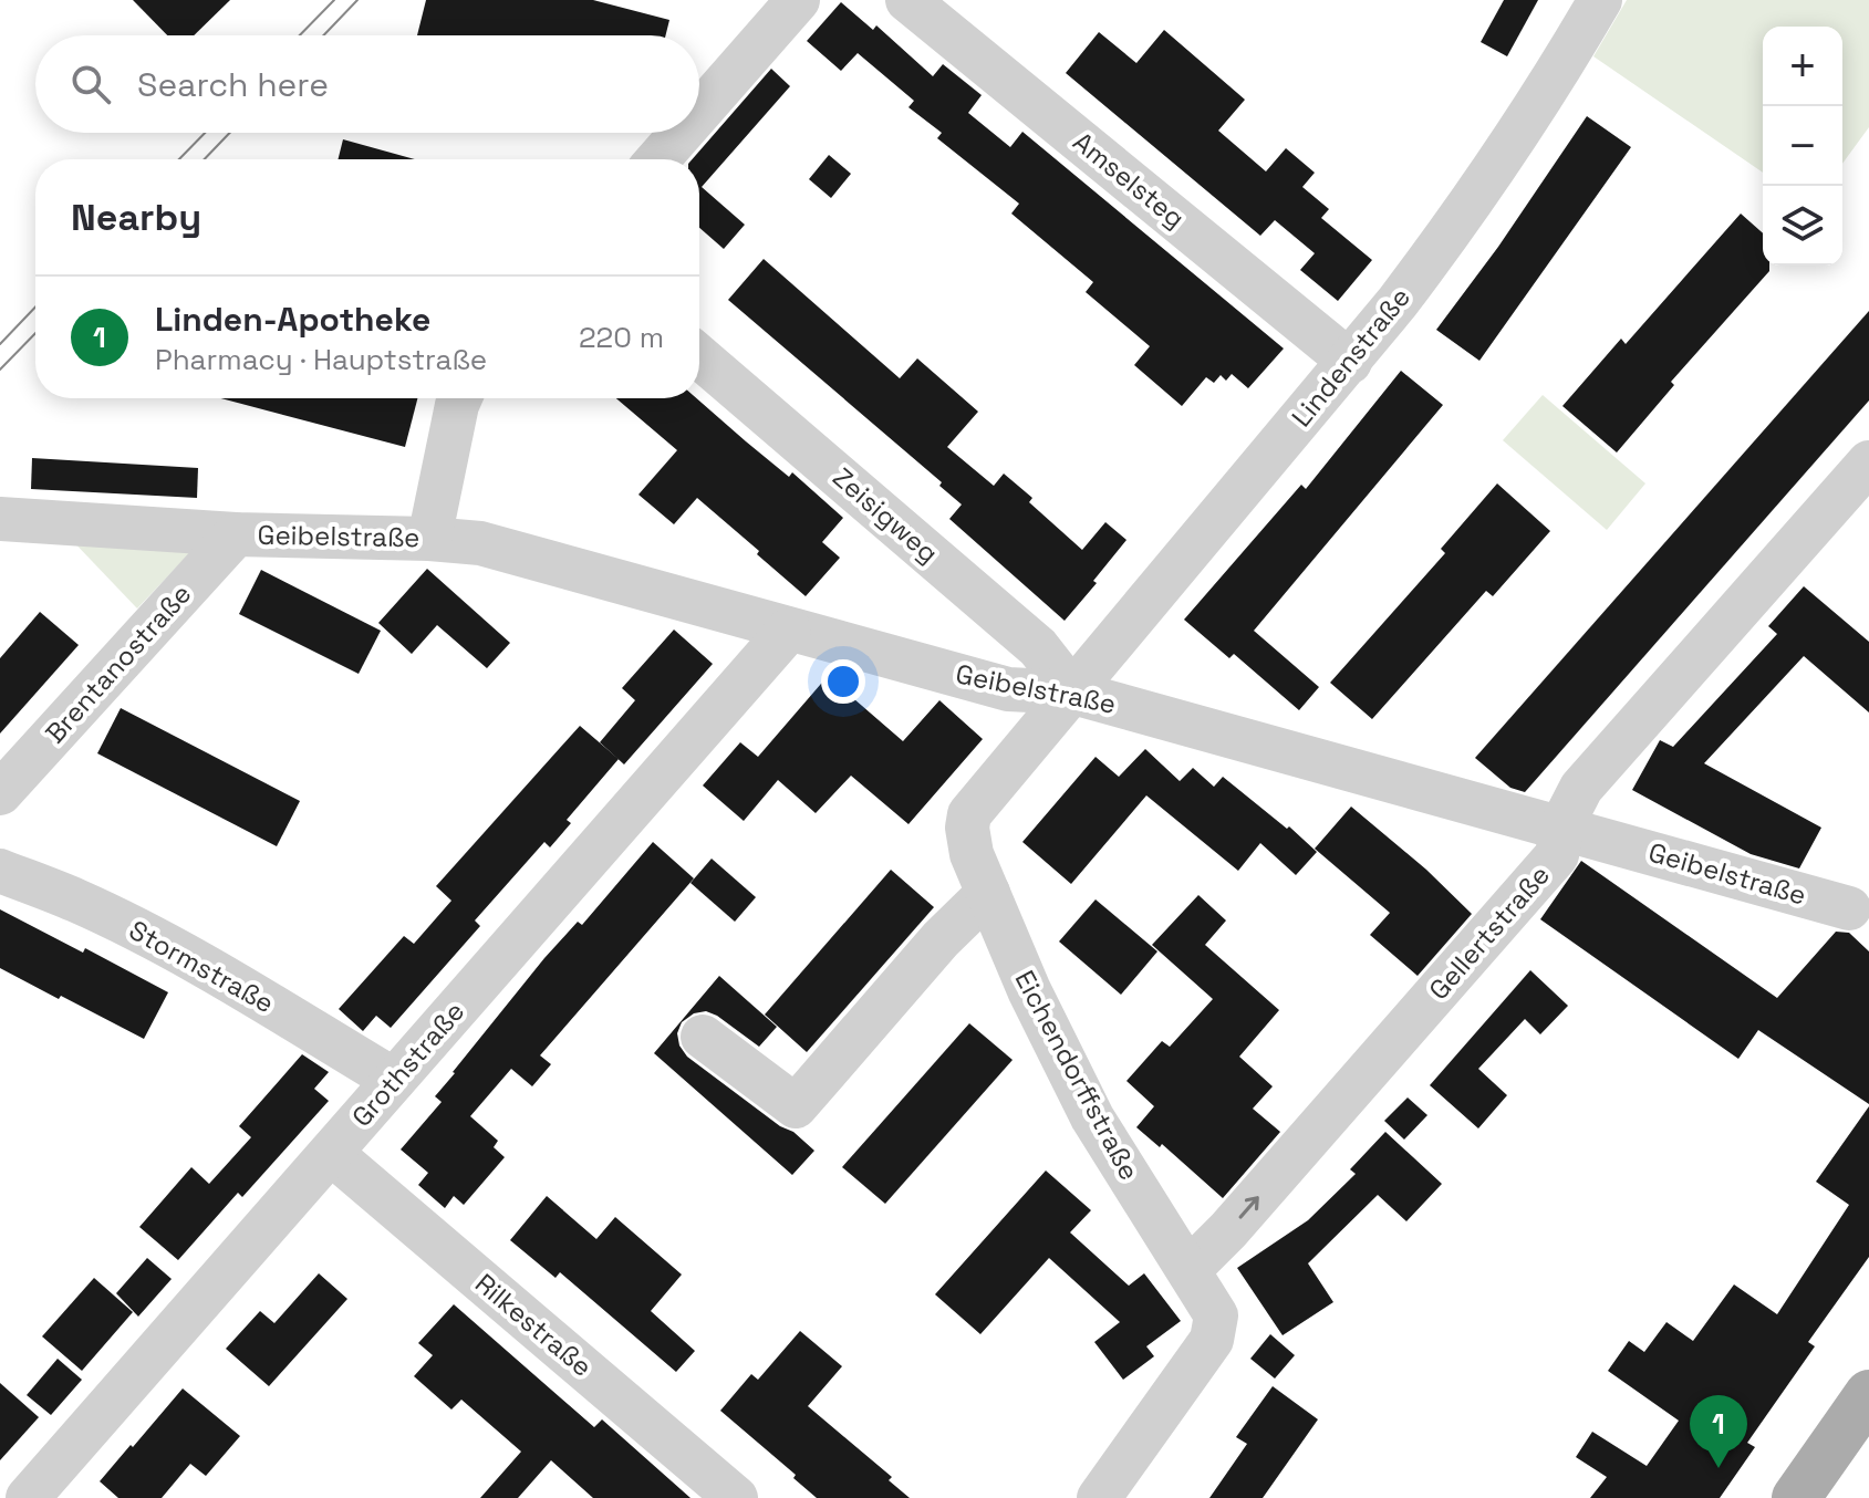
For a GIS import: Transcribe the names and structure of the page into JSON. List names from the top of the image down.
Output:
{
  "streets": {
    "street": [
      "Amselsteg",
      "Lindenstraße",
      "Zeisigweg",
      "Geibelstraße",
      "Brentanostraße",
      "Gellertstraße",
      "Stormstraße",
      "Grothstraße",
      "Eichendorffstraße",
      "Rilkestraße"
    ]
  },
  "crossings": [
    ["Amselsteg", "Lindenstraße"],
    ["Lindenstraße", "Zeisigweg"],
    ["Lindenstraße", "Geibelstraße"],
    ["Lindenstraße", "Eichendorffstraße"],
    ["Zeisigweg", "Geibelstraße"],
    ["Zeisigweg", "Eichendorffstraße"],
    ["Geibelstraße", "Brentanostraße"],
    ["Geibelstraße", "Gellertstraße"],
    ["Geibelstraße", "Grothstraße"],
    ["Geibelstraße", "Eichendorffstraße"],
    ["Gellertstraße", "Eichendorffstraße"],
    ["Stormstraße", "Grothstraße"],
    ["Grothstraße", "Rilkestraße"]
  ],
  "one_way": ["Gellertstraße"],
  "page": {
    "map_buttons": ["+", "−"],
    "search": "Search here",
    "heading": "Nearby",
    "list": [
      {
        "mark": "1",
        "name": "Linden-Apotheke",
        "note": "Pharmacy · Hauptstraße",
        "value": "220 m"
      }
    ],
    "pins": "1"
  }
}
